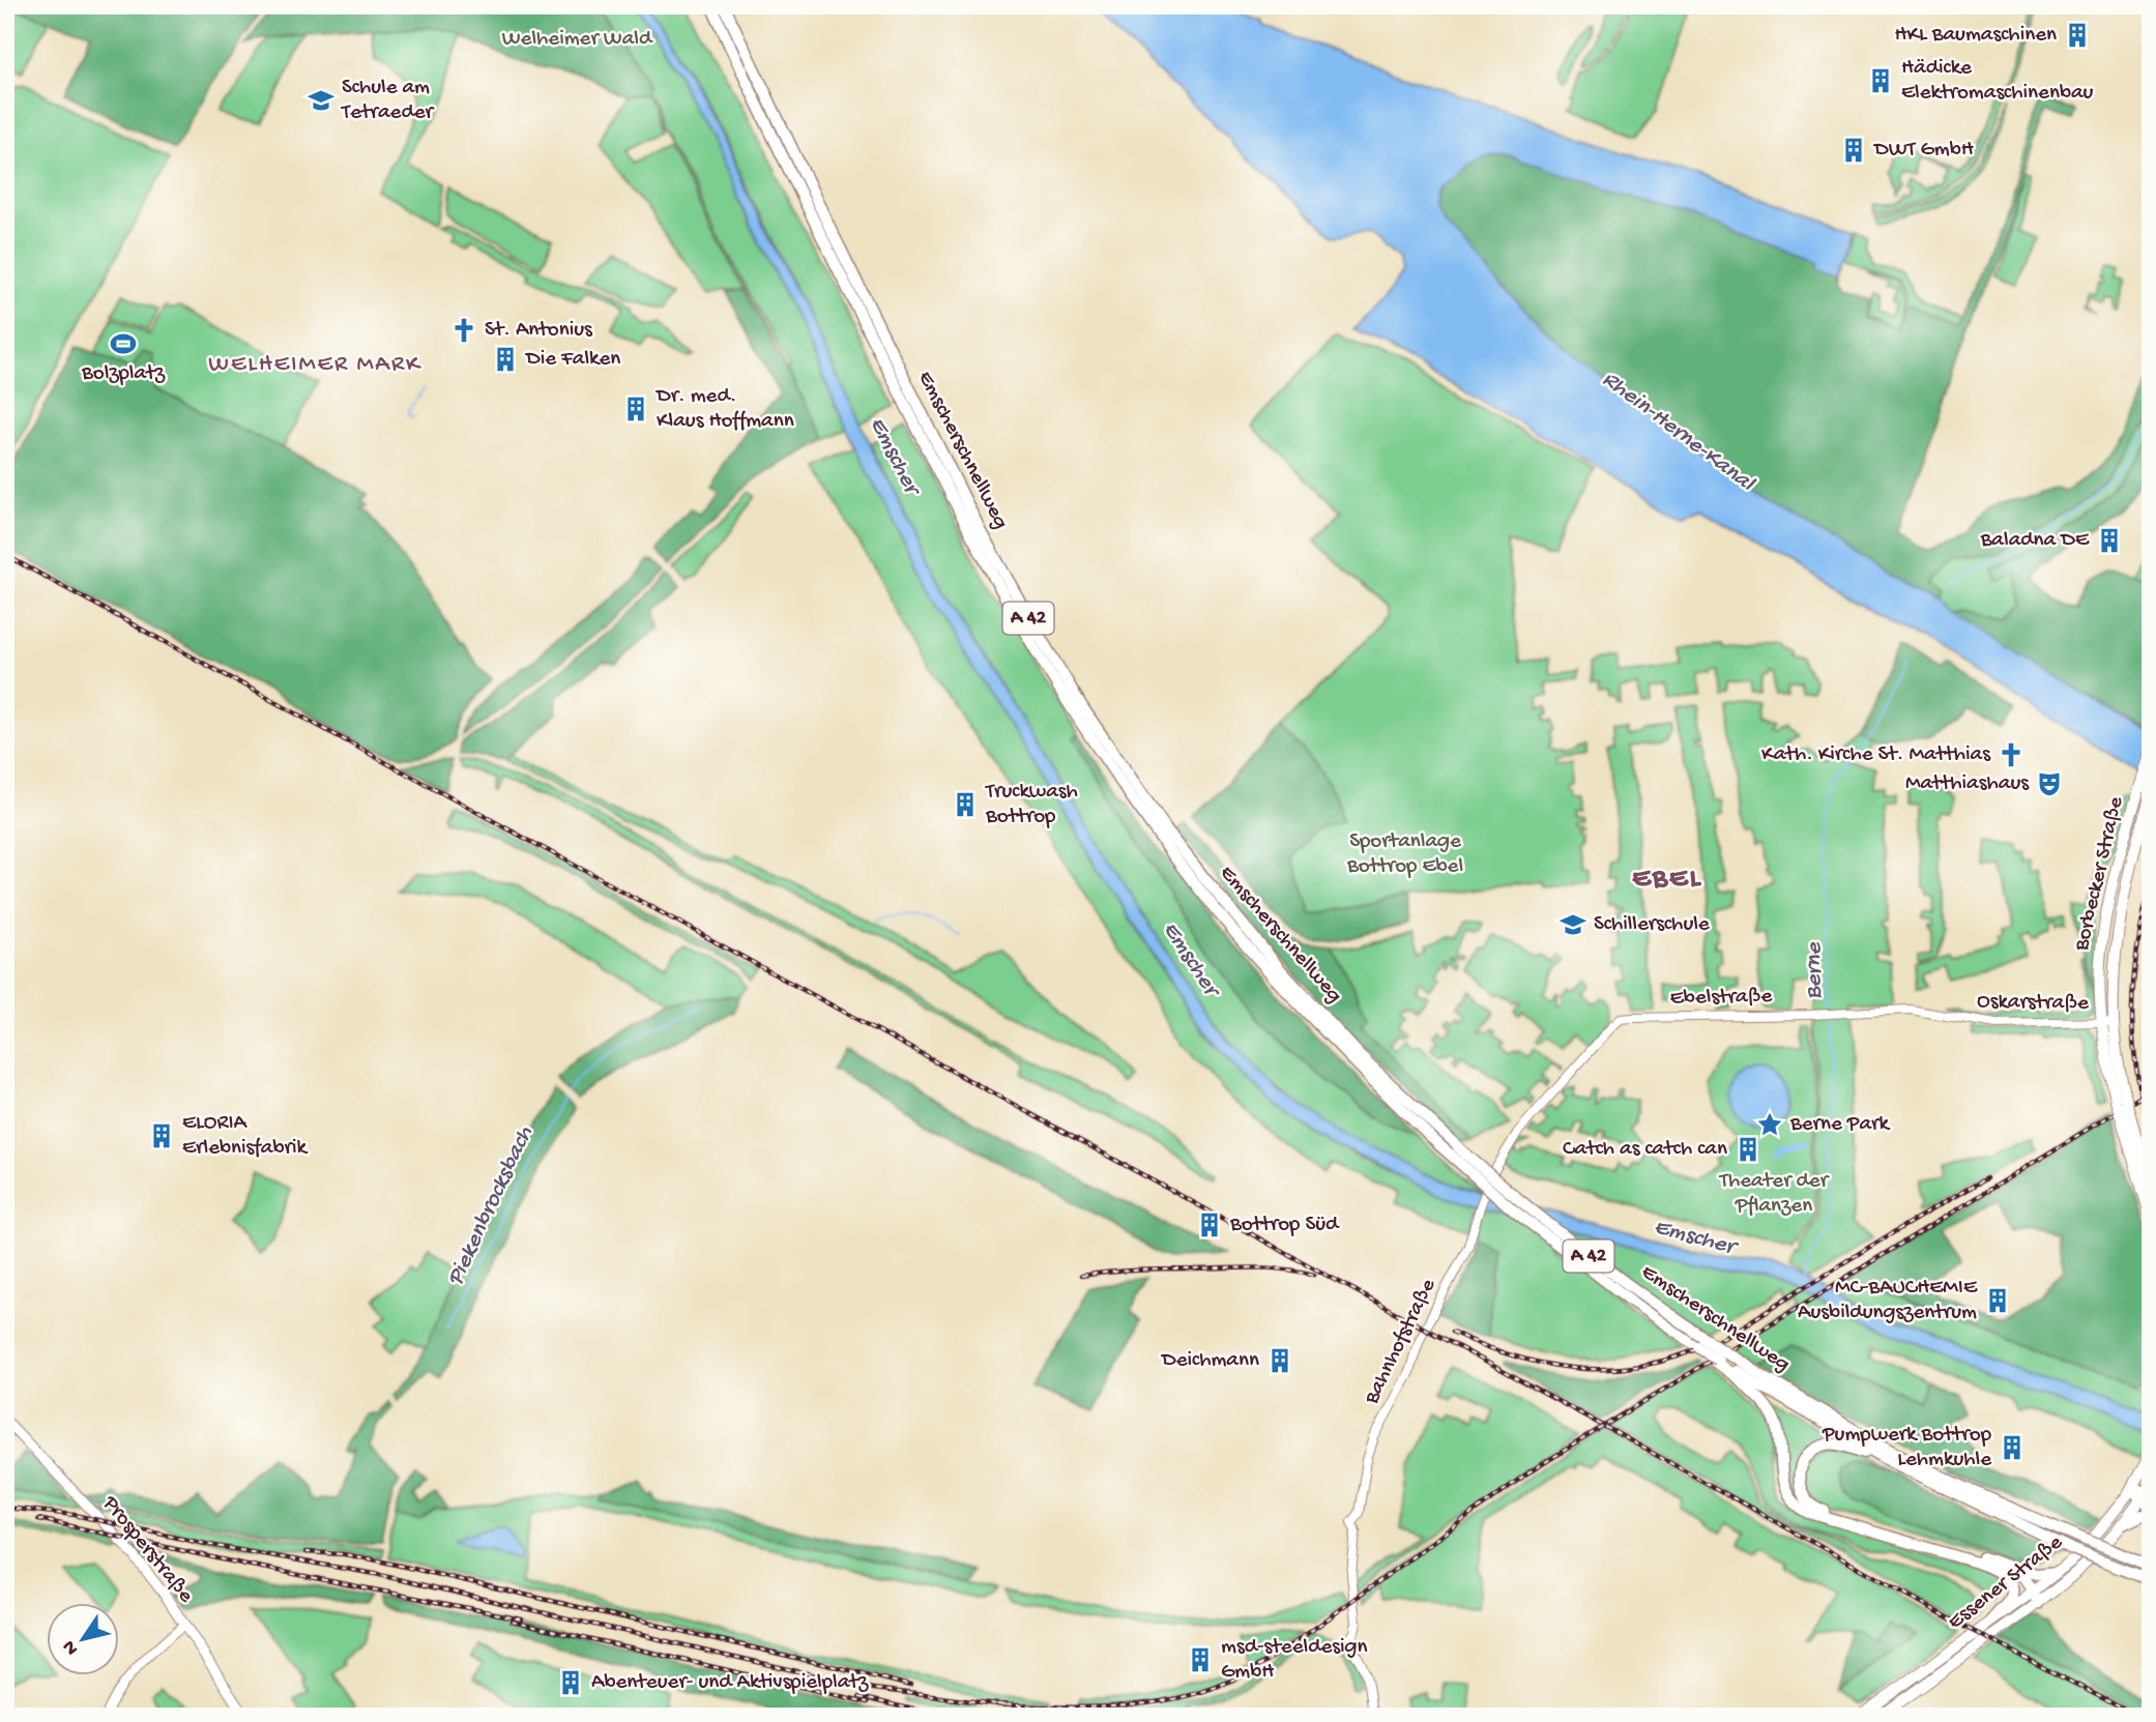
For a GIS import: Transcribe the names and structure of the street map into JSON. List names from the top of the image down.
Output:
{
  "streets": {
    "highway": ["Emscherschnellweg", "A 42"],
    "main road": ["Borbecker Straße", "Prosperstraße", "Essener Straße"],
    "street": ["Ebelstraße", "Oskarstraße", "Bahnhofstraße"]
  },
  "crossings": [
    ["Emscherschnellweg", "A 42"],
    ["Borbecker Straße", "Oskarstraße"],
    ["Ebelstraße", "Oskarstraße"],
    ["Ebelstraße", "Bahnhofstraße"]
  ],
  "districts": ["WELHEIMER MARK", "EBEL"],
  "water": [
    "Rhein-Herne-Kanal",
    "Emscher",
    "Berne",
    "Piekenbrocksbach"
  ],
  "parks": ["Welheimer Wald", "Sportanlage Bottrop Ebel", "Theater der Pflanzen"],
  "places": {
    "building": [
      "HKL Baumaschinen",
      "Hädicke Elektromaschinenbau",
      "DWT GmbH",
      "Die Falken",
      "Dr. med. Klaus Hoffmann",
      "Baladna DE",
      "Truckwash Bottrop",
      "ELORIA Erlebnisfabrik",
      "Catch as catch can",
      "Bottrop Süd",
      "MC-BAUCHEMIE Ausbildungszentrum",
      "Deichmann",
      "Pumpwerk Bottrop Lehmkuhle",
      "msd-steeldesign GmbH",
      "Abenteuer- und Aktivspielplatz"
    ],
    "school or university": ["Schule am Tetraeder", "Schillerschule"],
    "church": ["St. Antonius", "Kath. Kirche St. Matthias"],
    "sports": ["Bolzplatz"],
    "theatre": ["Matthiashaus"],
    "place": ["Berne Park"]
  },
  "north": "bottom left"
}
